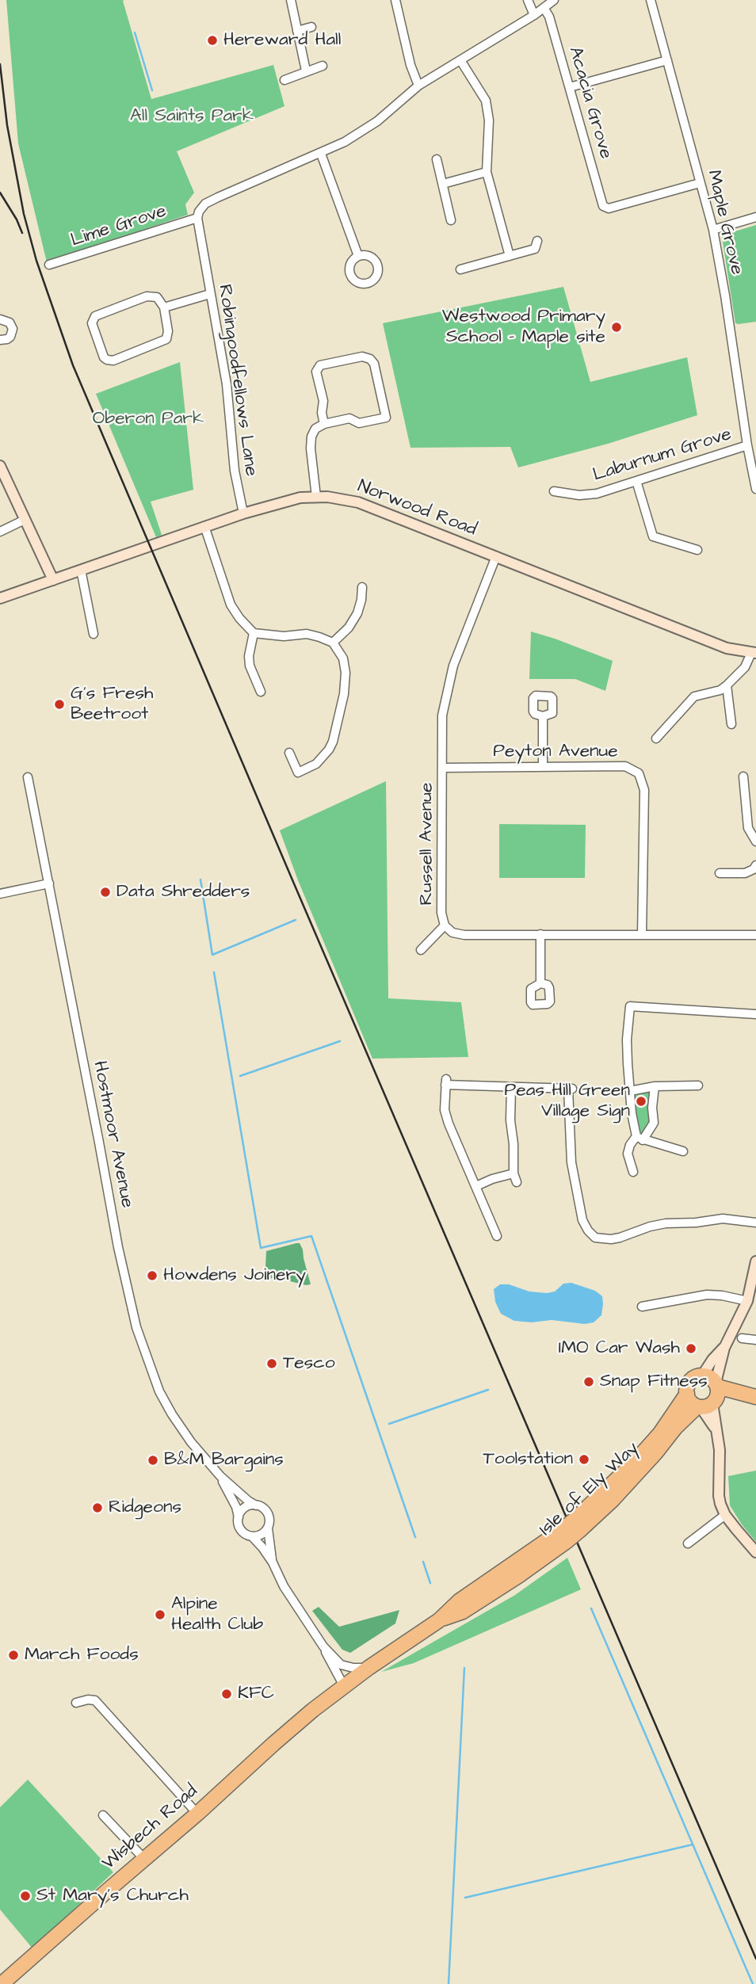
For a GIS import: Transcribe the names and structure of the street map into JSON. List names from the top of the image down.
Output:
{
  "streets": {
    "highway": ["Isle of Ely Way", "Wisbech Road"],
    "street": [
      "Acacia Grove",
      "Maple Grove",
      "Lime Grove",
      "Robingoodfellows Lane",
      "Laburnum Grove",
      "Norwood Road",
      "Peyton Avenue",
      "Russell Avenue",
      "Hostmoor Avenue"
    ]
  },
  "crossings": [
    ["Acacia Grove", "Maple Grove"],
    ["Maple Grove", "Laburnum Grove"],
    ["Lime Grove", "Robingoodfellows Lane"],
    ["Robingoodfellows Lane", "Norwood Road"],
    ["Norwood Road", "Russell Avenue"],
    ["Peyton Avenue", "Russell Avenue"],
    ["Isle of Ely Way", "Wisbech Road"]
  ],
  "parks": ["All Saints Park", "Oberon Park"],
  "places": [
    "Hereward Hall",
    "Westwood Primary School - Maple site",
    "G's Fresh Beetroot",
    "Data Shredders",
    "Peas Hill Green Village Sign",
    "Howdens Joinery",
    "IMO Car Wash",
    "Tesco",
    "Snap Fitness",
    "Toolstation",
    "B&M Bargains",
    "Ridgeons",
    "Alpine Health Club",
    "March Foods",
    "KFC",
    "St Mary's Church"
  ]
}
